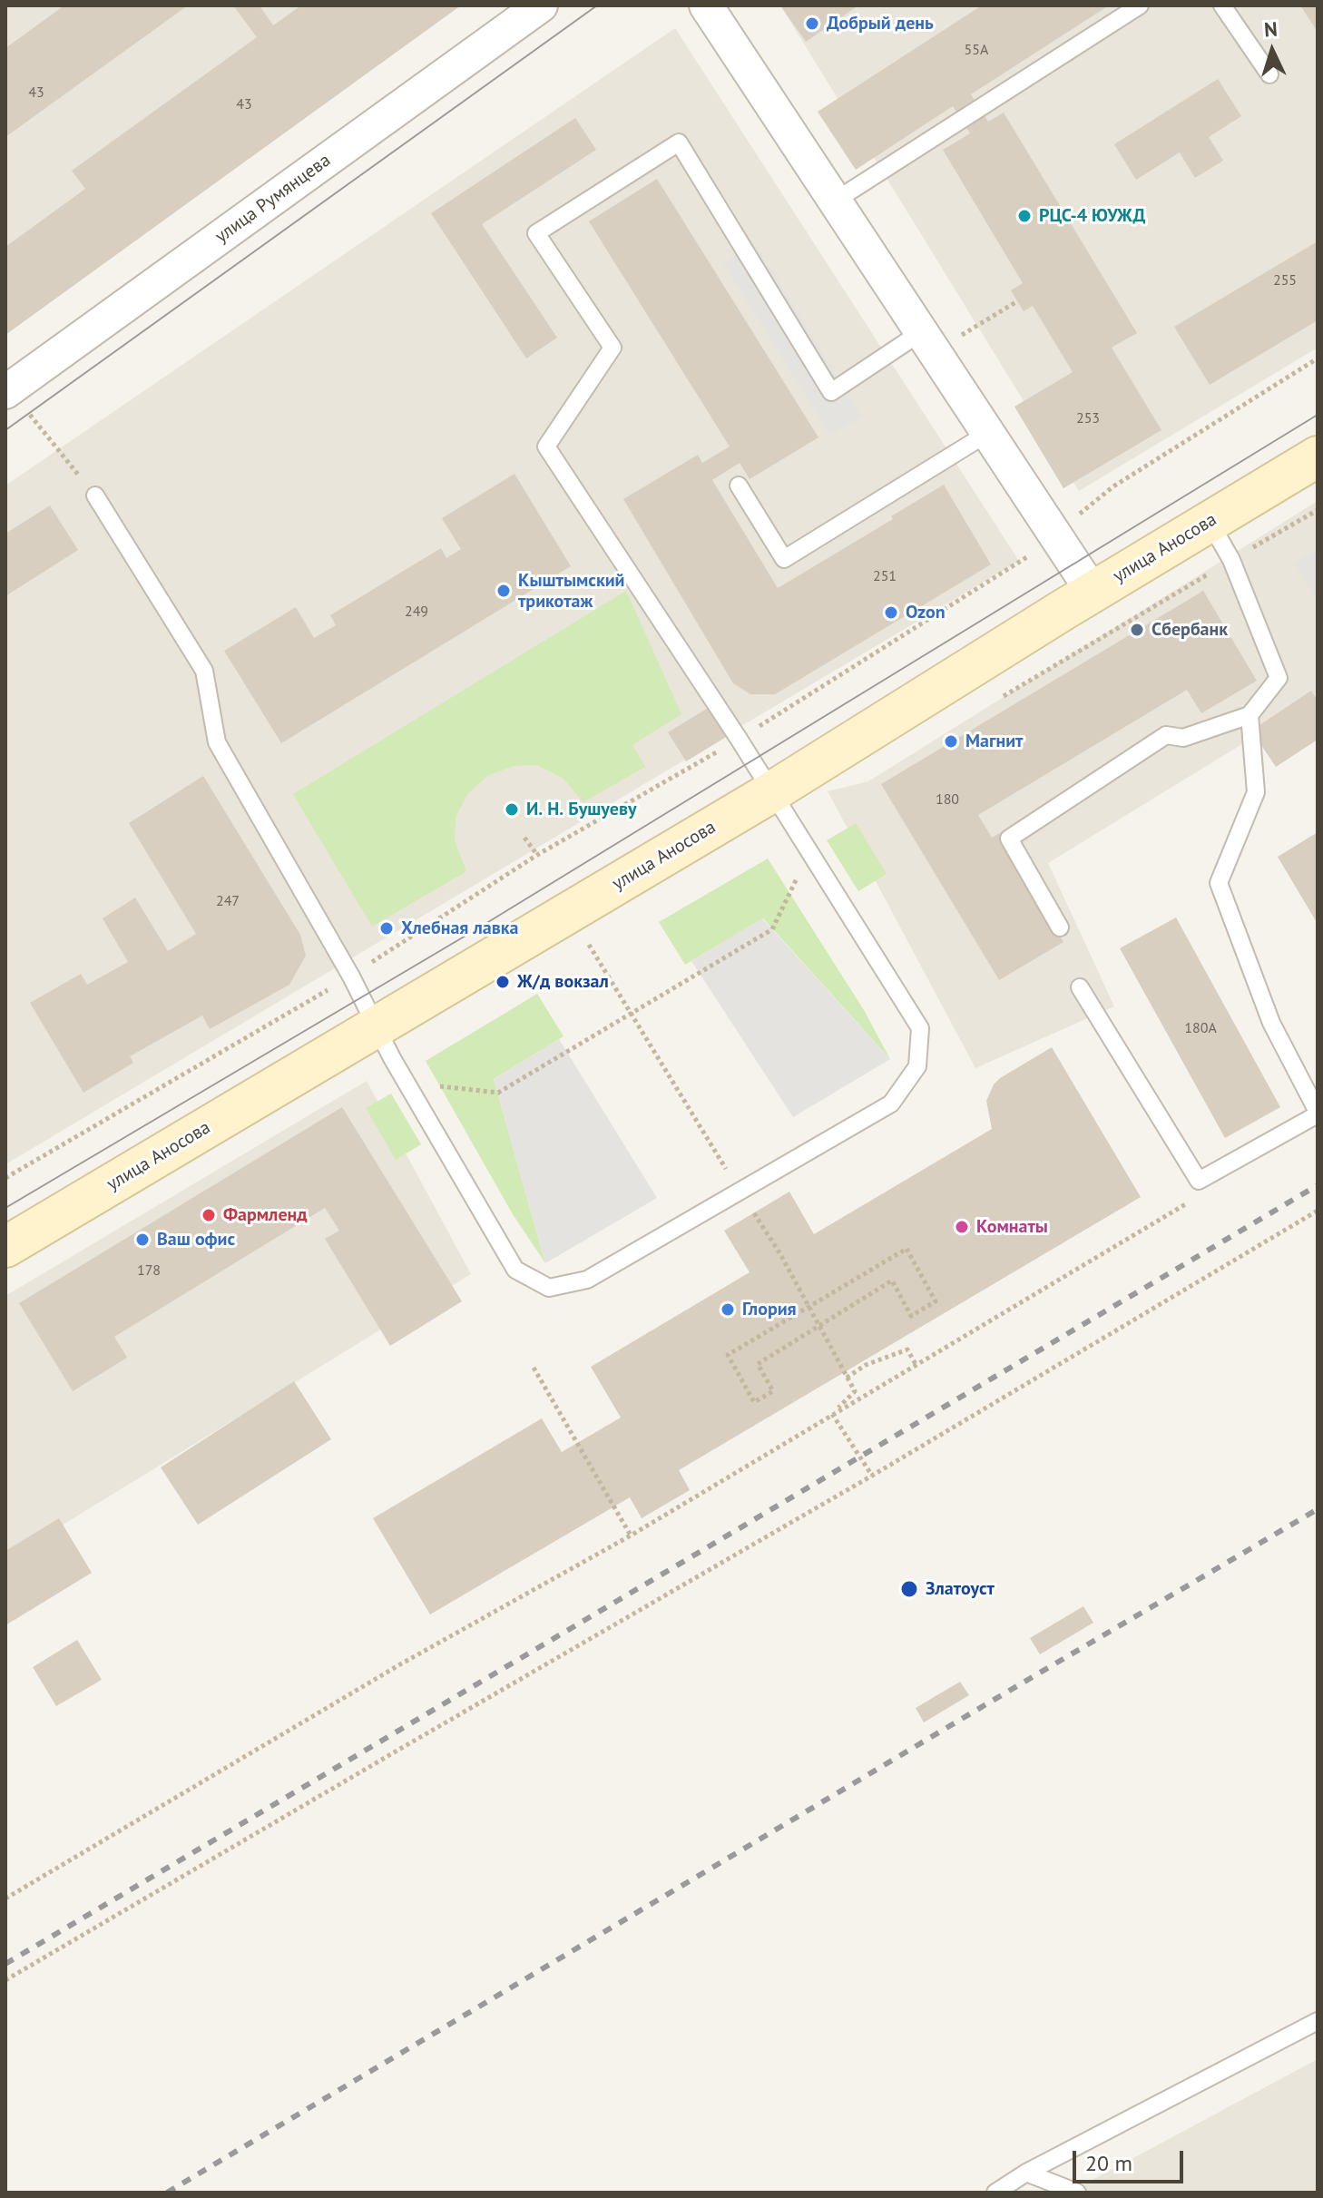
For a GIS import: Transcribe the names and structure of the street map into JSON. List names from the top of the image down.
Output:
{
  "streets": {
    "main road": ["улица Аносова"],
    "street": ["улица Румянцева"]
  },
  "places": [
    "Добрый день",
    "РЦС-4 ЮУЖД",
    "Кыштымский трикотаж",
    "Ozon",
    "Сбербанк",
    "Магнит",
    "И. Н. Бушуеву",
    "Хлебная лавка",
    "Ж/д вокзал",
    "Фармленд",
    "Комнаты",
    "Ваш офис",
    "Глория",
    "Златоуст"
  ],
  "house_numbers": [
    "55А",
    "43",
    "43",
    "255",
    "253",
    "251",
    "249",
    "180",
    "247",
    "180А",
    "178"
  ],
  "scale_bar": "20 m",
  "north": "top"
}
